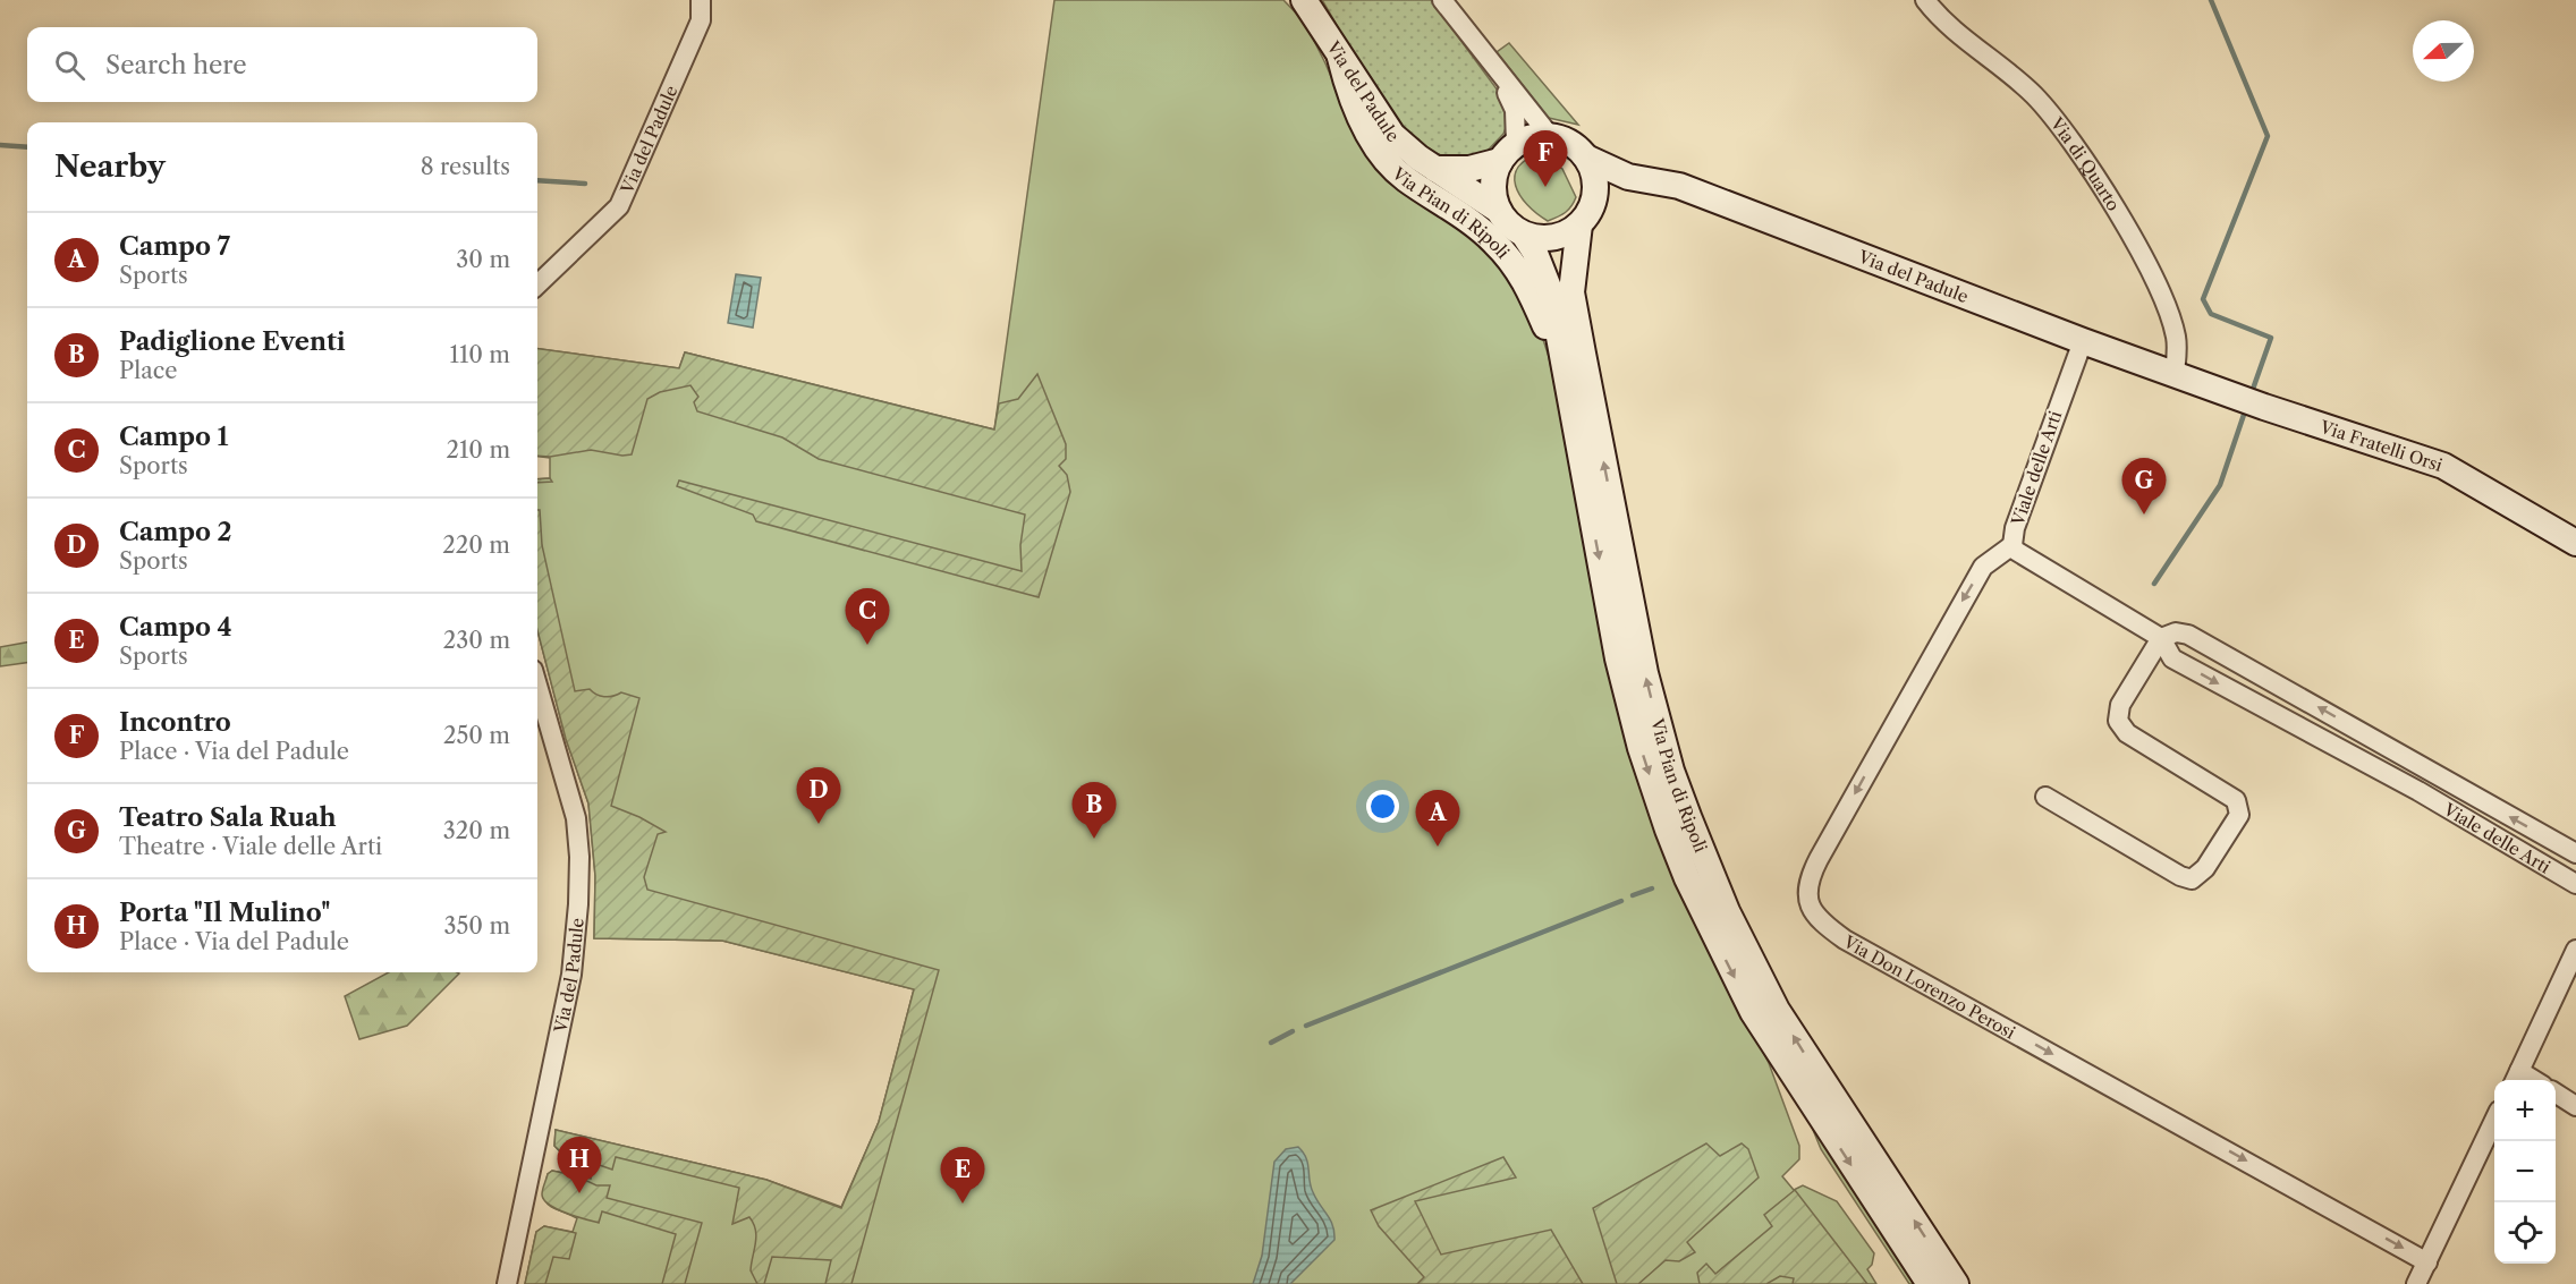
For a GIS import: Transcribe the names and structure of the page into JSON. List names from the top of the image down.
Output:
{
  "streets": {
    "main road": ["Via del Padule", "Via Pian di Ripoli", "Via Fratelli Orsi"],
    "street": ["Via di Quarto", "Viale delle Arti", "Via Don Lorenzo Perosi"]
  },
  "crossings": [
    ["Via del Padule", "Via di Quarto"],
    ["Via del Padule", "Via Pian di Ripoli"],
    ["Via del Padule", "Via Fratelli Orsi"],
    ["Via del Padule", "Viale delle Arti"],
    ["Via di Quarto", "Via Fratelli Orsi"],
    ["Viale delle Arti", "Via Don Lorenzo Perosi"]
  ],
  "north": "left",
  "page": {
    "search": "Search here",
    "heading": ["Nearby", "8 results"],
    "pins": [
      "F",
      "G",
      "C",
      "D",
      "B",
      "A",
      "H",
      "E"
    ],
    "list": [
      {
        "mark": "A",
        "name": "Campo 7",
        "note": "Sports",
        "value": "30 m"
      },
      {
        "mark": "B",
        "name": "Padiglione Eventi",
        "note": "Place",
        "value": "110 m"
      },
      {
        "mark": "C",
        "name": "Campo 1",
        "note": "Sports",
        "value": "210 m"
      },
      {
        "mark": "D",
        "name": "Campo 2",
        "note": "Sports",
        "value": "220 m"
      },
      {
        "mark": "E",
        "name": "Campo 4",
        "note": "Sports",
        "value": "230 m"
      },
      {
        "mark": "F",
        "name": "Incontro",
        "note": "Place · Via del Padule",
        "value": "250 m"
      },
      {
        "mark": "G",
        "name": "Teatro Sala Ruah",
        "note": "Theatre · Viale delle Arti",
        "value": "320 m"
      },
      {
        "mark": "H",
        "name": "Porta \"Il Mulino\"",
        "note": "Place · Via del Padule",
        "value": "350 m"
      }
    ],
    "map_buttons": ["+", "−"]
  }
}
